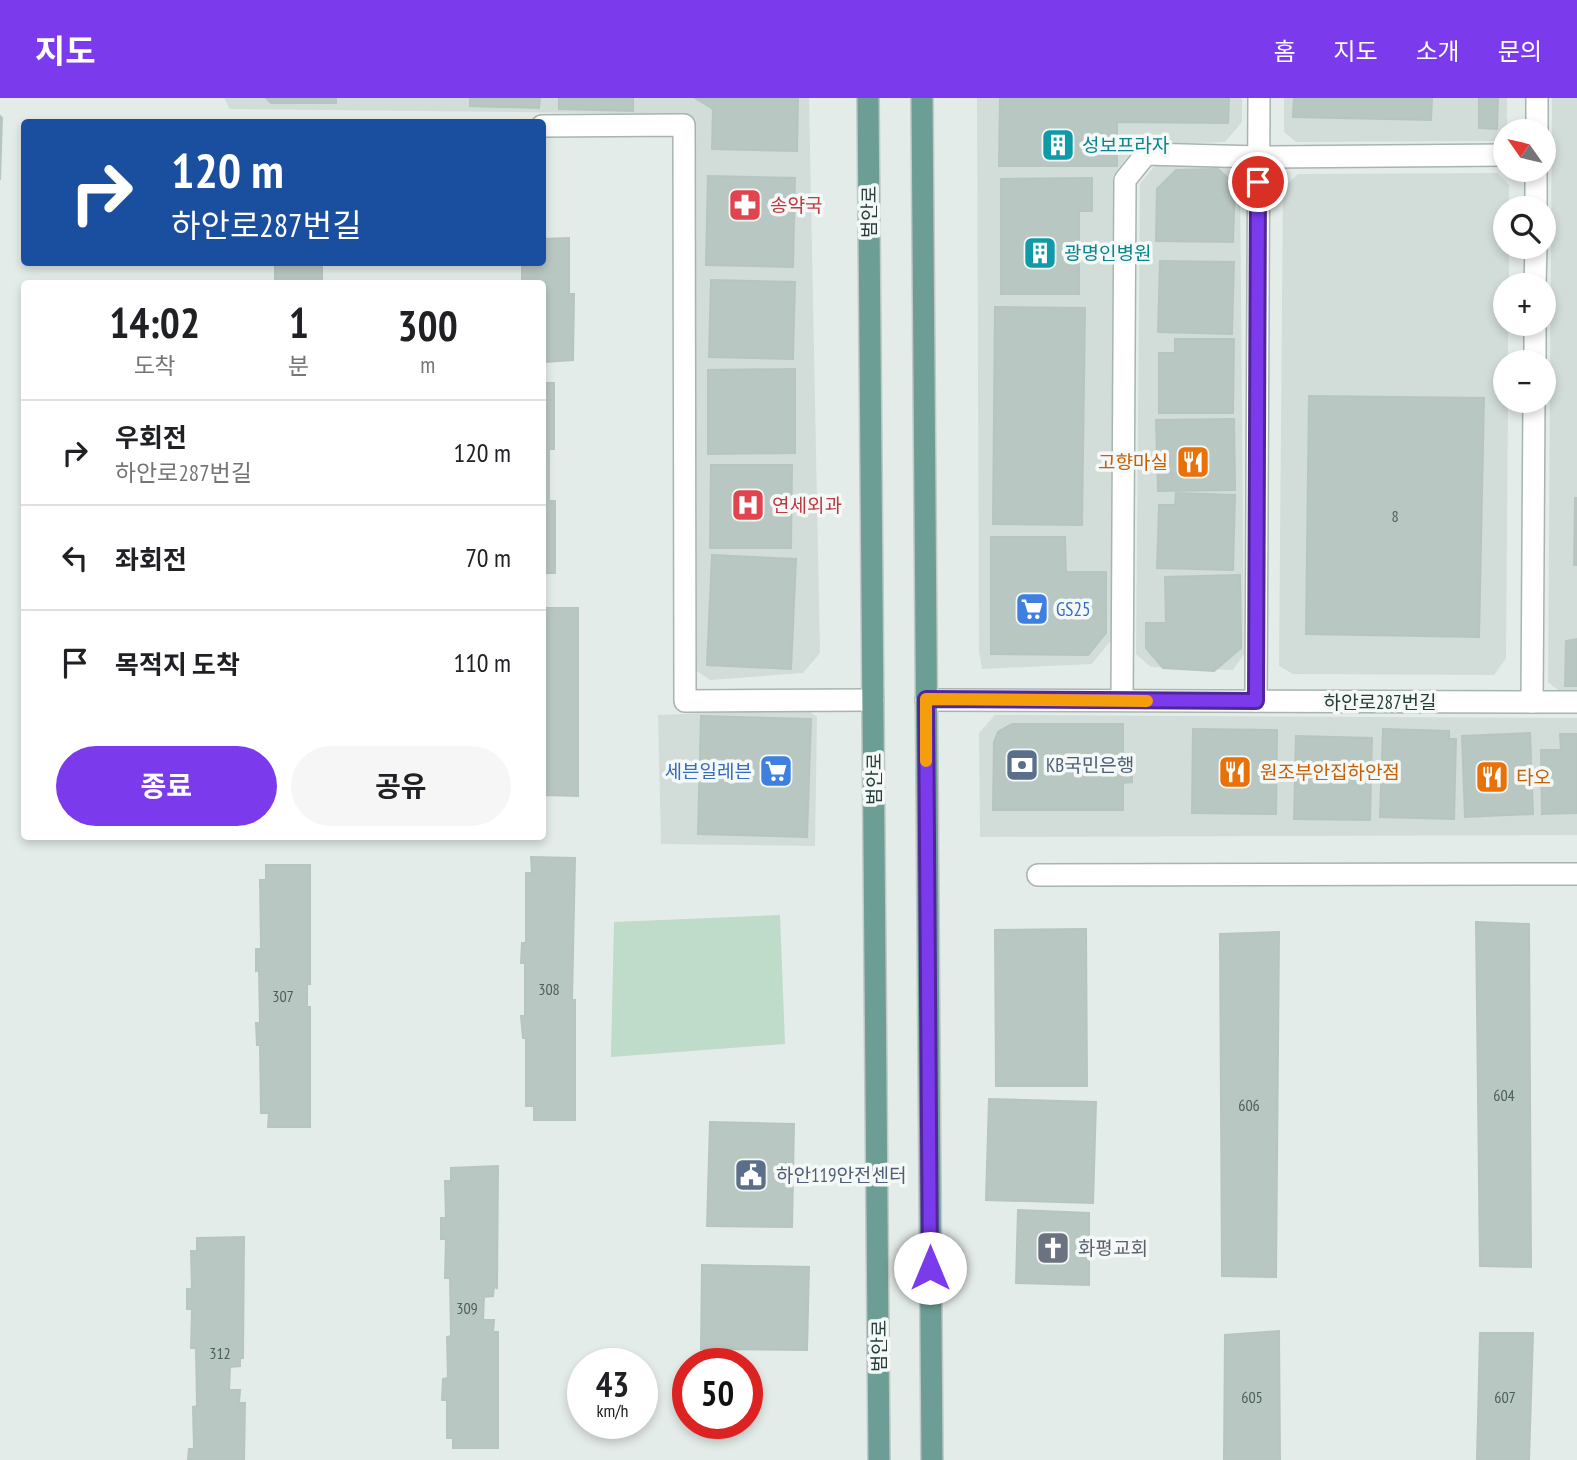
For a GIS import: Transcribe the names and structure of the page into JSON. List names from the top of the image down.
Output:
{
  "streets": {
    "main road": ["범안로"],
    "street": ["하안로287번길"]
  },
  "places": {
    "building": ["성보프라자", "광명인병원"],
    "pharmacy": ["송약국"],
    "restaurant": ["고향마실", "원조부안집하안점", "타오"],
    "hospital": ["연세외과"],
    "supermarket": ["GS25", "세븐일레븐"],
    "bank": ["KB국민은행"],
    "public building": ["하안119안전센터"],
    "church": ["화평교회"]
  },
  "house_numbers": [
    "8",
    "308",
    "307",
    "604",
    "606",
    "309",
    "312",
    "605",
    "607"
  ],
  "north": "top left",
  "page": {
    "header": "지도",
    "nav": [
      "홈",
      "지도",
      "소개",
      "문의"
    ],
    "map_buttons": ["+", "−"],
    "turn": ["120 m", "하안로287번길"],
    "eta": [
      "14:02",
      "도착",
      "1",
      "분",
      "300",
      "m"
    ],
    "list": [
      {
        "name": "우회전",
        "note": "하안로287번길",
        "value": "120 m"
      },
      {
        "name": "좌회전",
        "value": "70 m"
      },
      {
        "name": "목적지 도착",
        "value": "110 m"
      }
    ],
    "buttons": ["종료", "공유"],
    "speed": "43 km/h",
    "limit": "50"
  }
}
